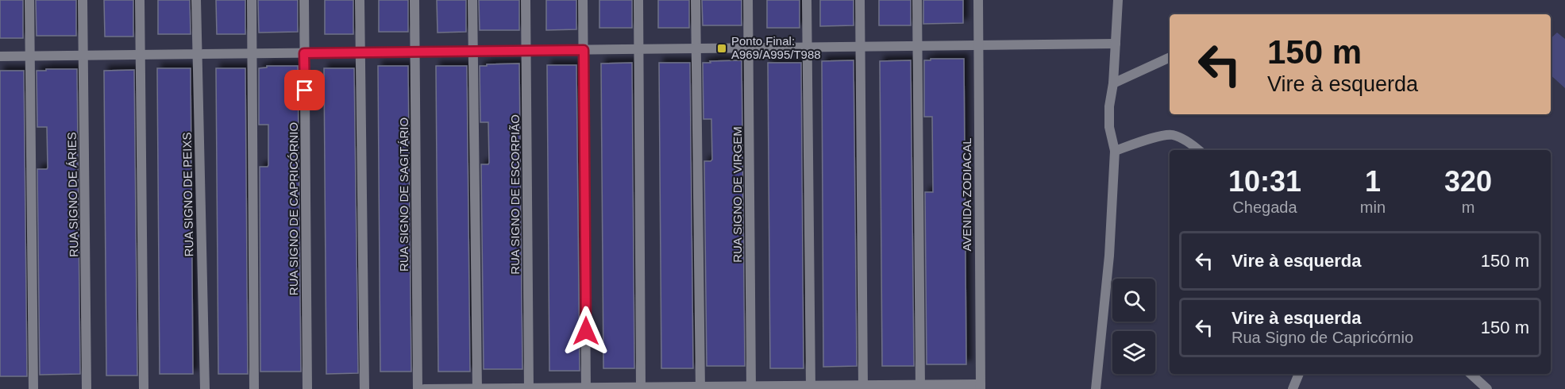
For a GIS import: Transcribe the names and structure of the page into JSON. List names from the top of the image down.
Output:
{
  "streets": {
    "street": [
      "RUA SIGNO DE ÁRIES",
      "RUA SIGNO DE PEIXS",
      "RUA SIGNO DE SAGITÁRIO",
      "RUA SIGNO DE ESCORPIÃO",
      "RUA SIGNO DE VIRGEM",
      "AVENIDA ZODIACAL",
      "RUA SIGNO DE CAPRICÓRNIO"
    ]
  },
  "places": {
    "transit": ["Ponto Final: A969/A995/T988"]
  },
  "page": {
    "turn": ["150 m", "Vire à esquerda"],
    "eta": [
      "10:31",
      "Chegada",
      "1",
      "min",
      "320",
      "m"
    ],
    "list": [
      {
        "name": "Vire à esquerda",
        "value": "150 m"
      },
      {
        "name": "Vire à esquerda",
        "note": "Rua Signo de Capricórnio",
        "value": "150 m"
      }
    ]
  }
}
